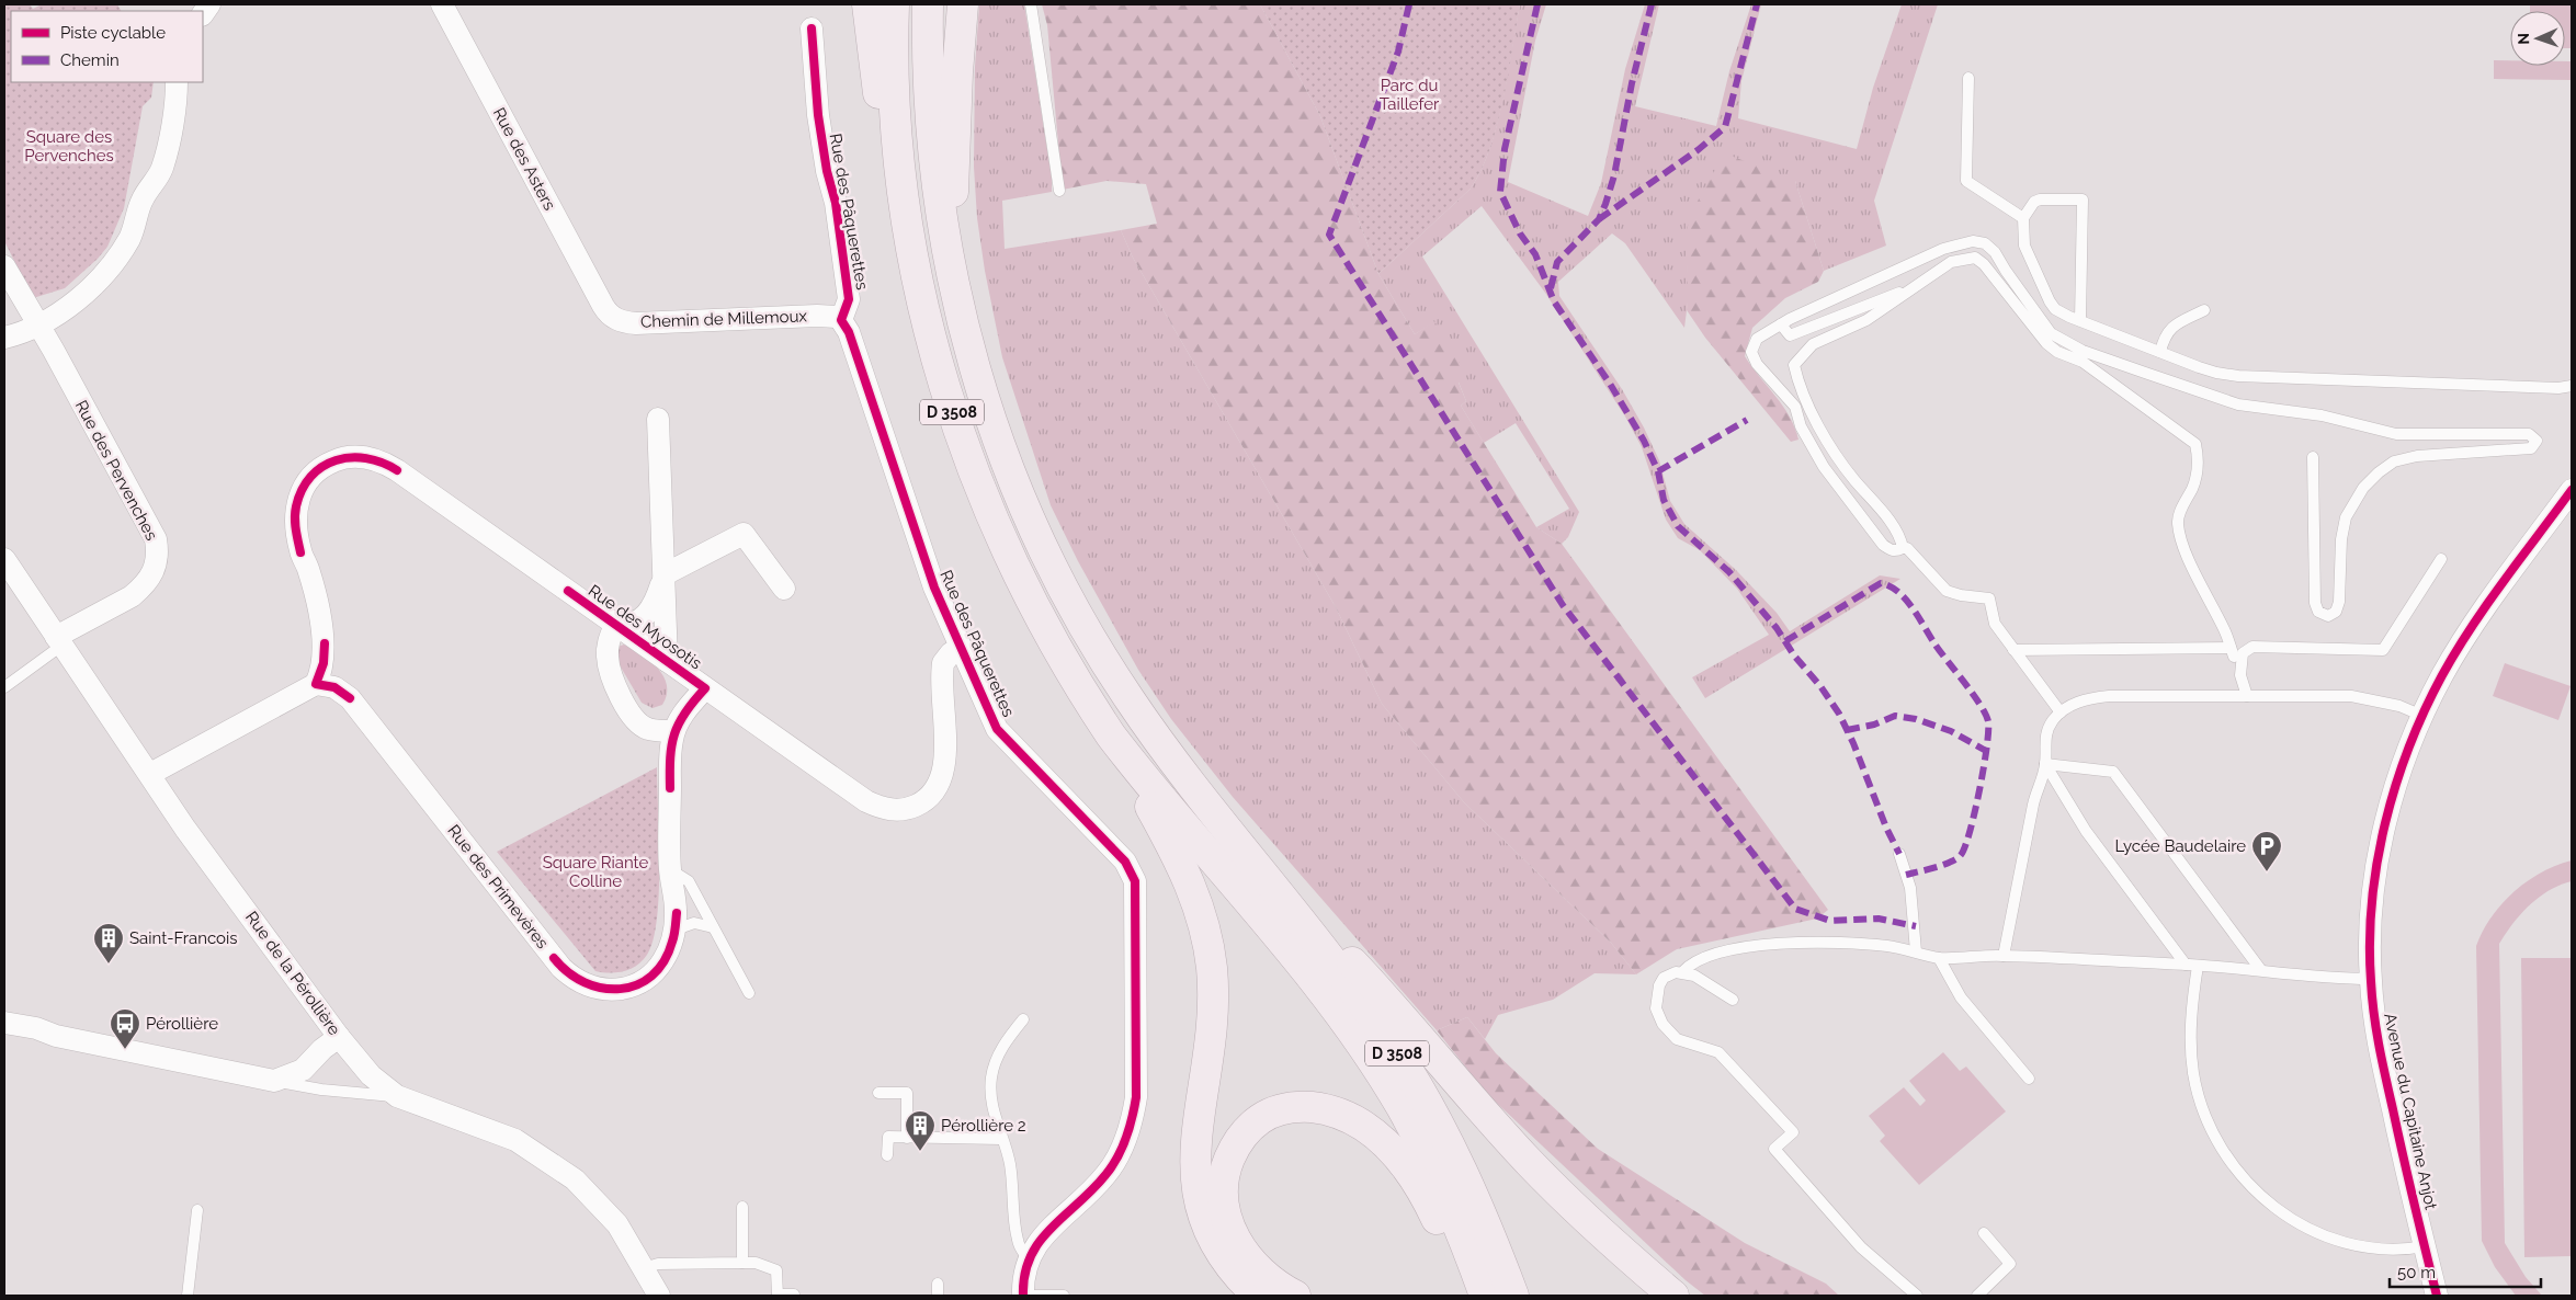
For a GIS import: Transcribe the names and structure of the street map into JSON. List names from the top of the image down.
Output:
{
  "streets": {
    "highway": ["D 3508"],
    "street": [
      "Rue des Asters",
      "Rue des Pâquerettes",
      "Chemin de Millemoux",
      "Rue des Pervenches",
      "Rue des Myosotis",
      "Rue des Primevères",
      "Rue de la Pérollière",
      "Avenue du Capitaine Anjot"
    ]
  },
  "crossings": [
    ["Rue des Asters", "Chemin de Millemoux"],
    ["Rue des Pâquerettes", "Chemin de Millemoux"],
    ["Rue des Pâquerettes", "Rue des Myosotis"],
    ["Rue des Pervenches", "Rue de la Pérollière"],
    ["Rue des Myosotis", "Rue des Primevères"]
  ],
  "parks": ["Parc du Taillefer", "Square des Pervenches", "Square Riante Colline"],
  "places": {
    "parking": ["Lycée Baudelaire"],
    "building": ["Saint-Francois", "Pérollière 2"],
    "bus stop": ["Pérollière"]
  },
  "legend": ["Piste cyclable", "Chemin"],
  "scale_bar": "50 m",
  "north": "left"
}
